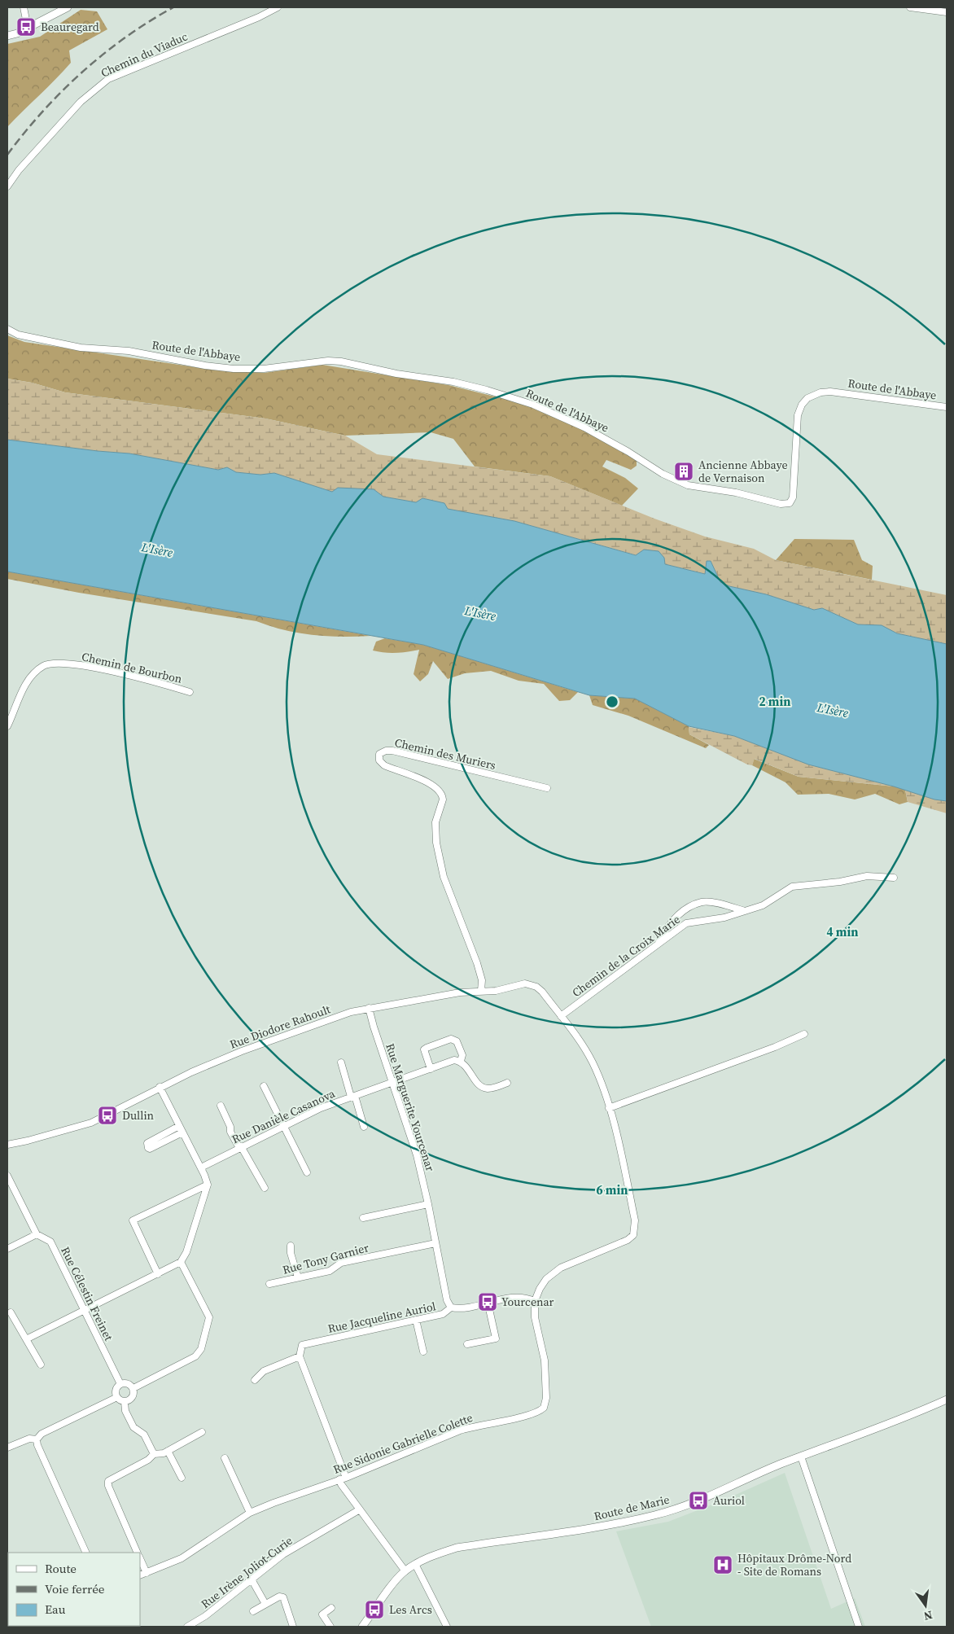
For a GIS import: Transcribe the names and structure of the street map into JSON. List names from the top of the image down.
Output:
{
  "streets": {
    "street": [
      "Chemin du Viaduc",
      "Route de l'Abbaye",
      "Chemin de Bourbon",
      "Chemin des Muriers",
      "Chemin de la Croix Marie",
      "Rue Diodore Rahoult",
      "Rue Marguerite Yourcenar",
      "Rue Danièle Casanova",
      "Rue Tony Garnier",
      "Rue Célestin Freinet",
      "Rue Jacqueline Auriol",
      "Rue Sidonie Gabrielle Colette",
      "Route de Marie",
      "Rue Irène Joliot-Curie"
    ]
  },
  "crossings": [
    ["Chemin des Muriers", "Rue Diodore Rahoult"],
    ["Chemin de la Croix Marie", "Rue Diodore Rahoult"],
    ["Chemin de la Croix Marie", "Rue Sidonie Gabrielle Colette"],
    ["Rue Diodore Rahoult", "Rue Marguerite Yourcenar"],
    ["Rue Diodore Rahoult", "Rue Sidonie Gabrielle Colette"],
    ["Rue Marguerite Yourcenar", "Rue Danièle Casanova"],
    ["Rue Marguerite Yourcenar", "Rue Tony Garnier"],
    ["Rue Marguerite Yourcenar", "Rue Jacqueline Auriol"],
    ["Rue Jacqueline Auriol", "Rue Sidonie Gabrielle Colette"]
  ],
  "water": ["L'Isère"],
  "places": {
    "bus stop": [
      "Beauregard",
      "Dullin",
      "Yourcenar",
      "Auriol",
      "Les Arcs"
    ],
    "building": ["Ancienne Abbaye de Vernaison"],
    "hospital": ["Hôpitaux Drôme-Nord - Site de Romans"]
  },
  "legend": ["Route", "Voie ferrée", "Eau"],
  "north": "bottom",
  "rings": ["2 min", "4 min", "6 min"]
}
